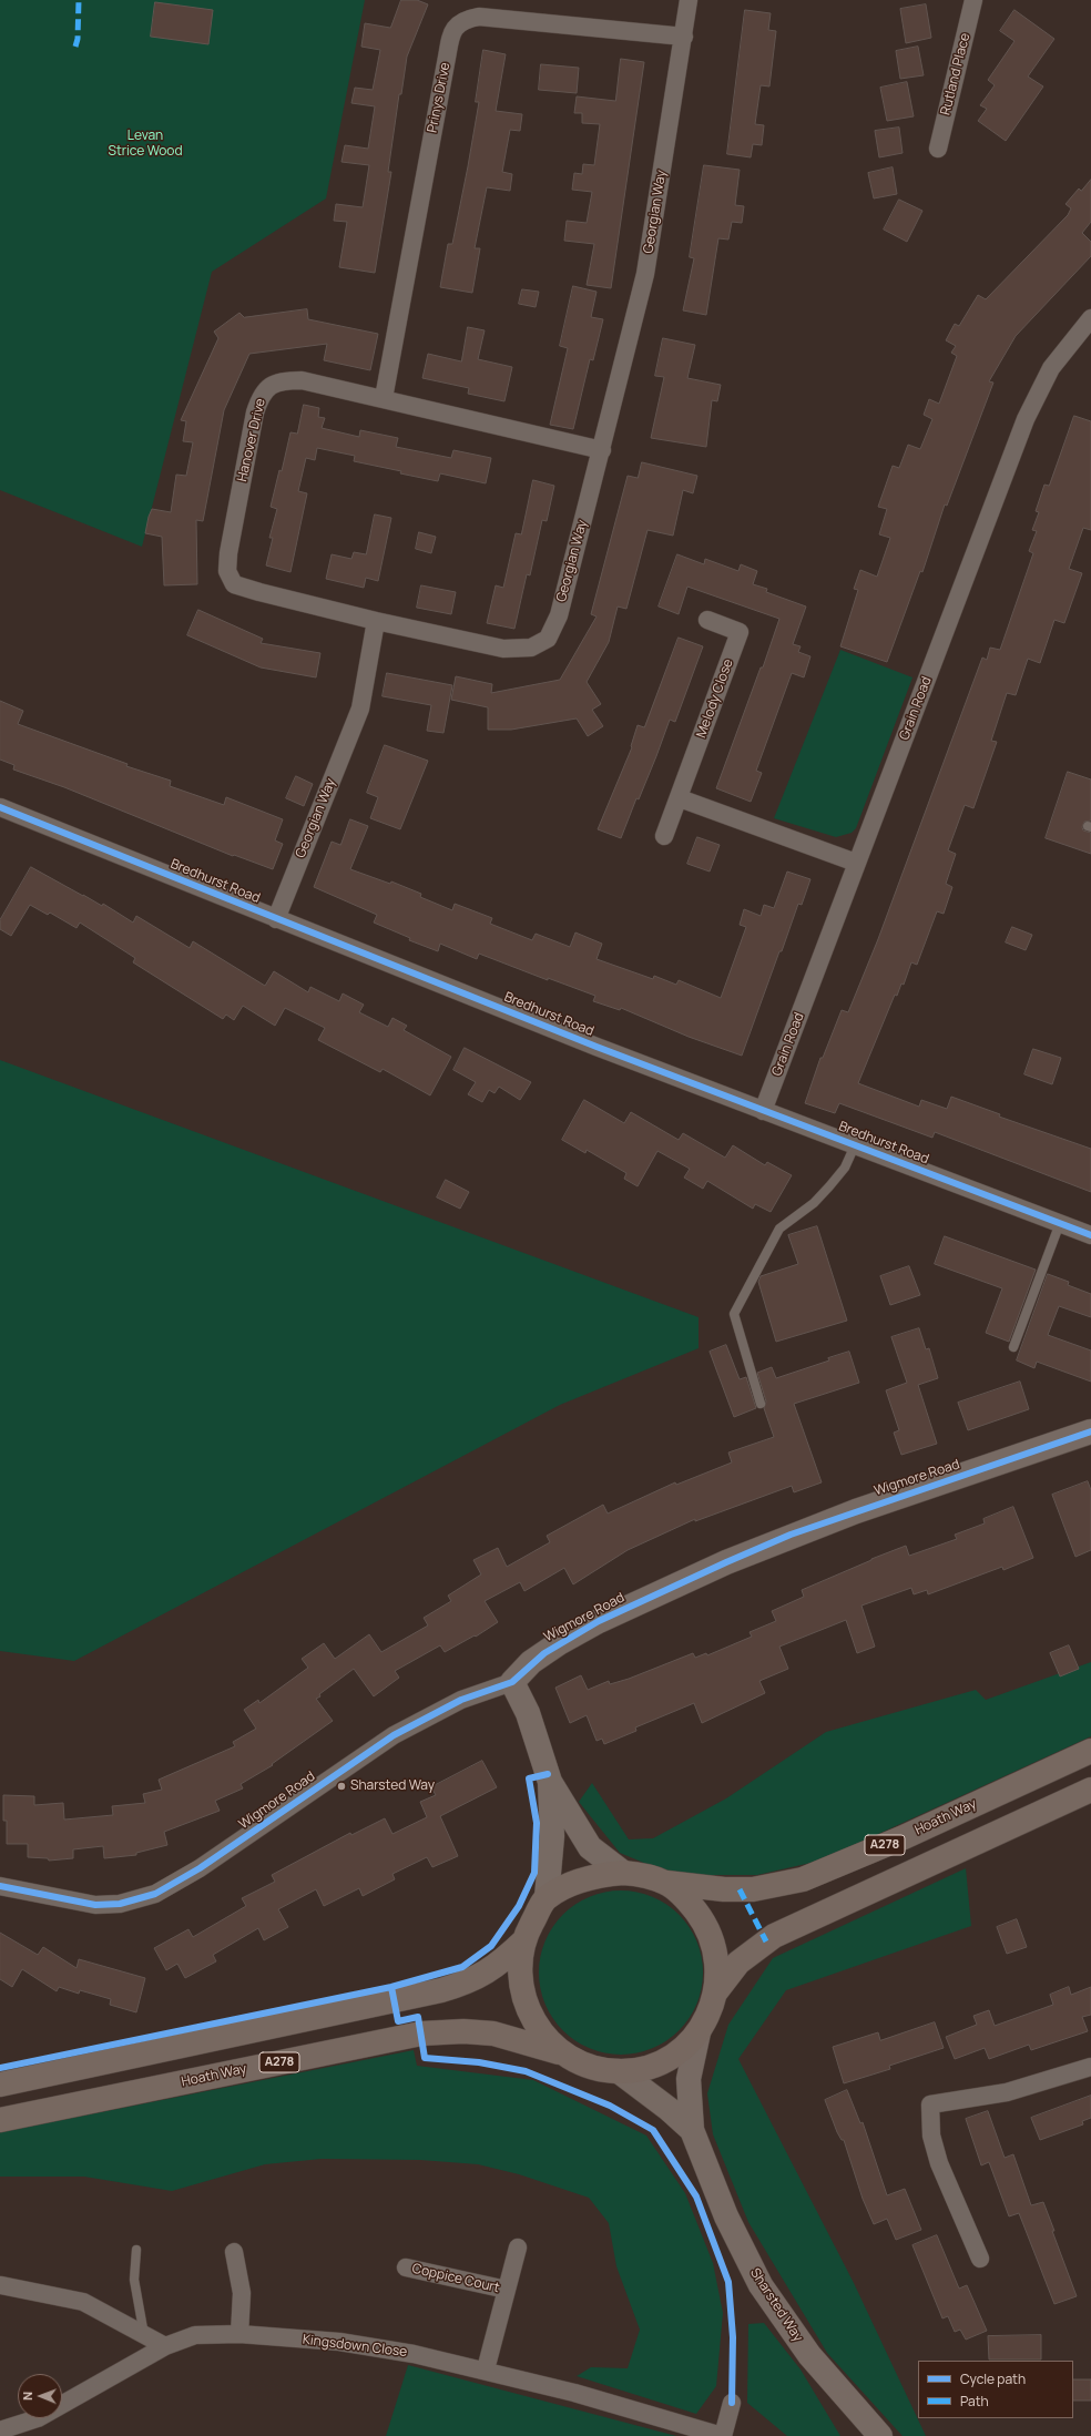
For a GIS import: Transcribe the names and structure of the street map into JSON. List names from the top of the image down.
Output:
{
  "streets": {
    "main road": ["Hoath Way", "A278"],
    "street": [
      "Rutland Place",
      "Prinys Drive",
      "Georgian Way",
      "Hanover Drive",
      "Melody Close",
      "Grain Road",
      "Bredhurst Road",
      "Wigmore Road",
      "Coppice Court",
      "Sharsted Way",
      "Kingsdown Close"
    ]
  },
  "crossings": [
    ["Prinys Drive", "Georgian Way"],
    ["Prinys Drive", "Hanover Drive"],
    ["Georgian Way", "Hanover Drive"],
    ["Georgian Way", "Bredhurst Road"],
    ["Grain Road", "Bredhurst Road"],
    ["Coppice Court", "Kingsdown Close"]
  ],
  "parks": ["Levan Strice Wood"],
  "places": ["Sharsted Way"],
  "legend": ["Cycle path", "Path"],
  "north": "left"
}
